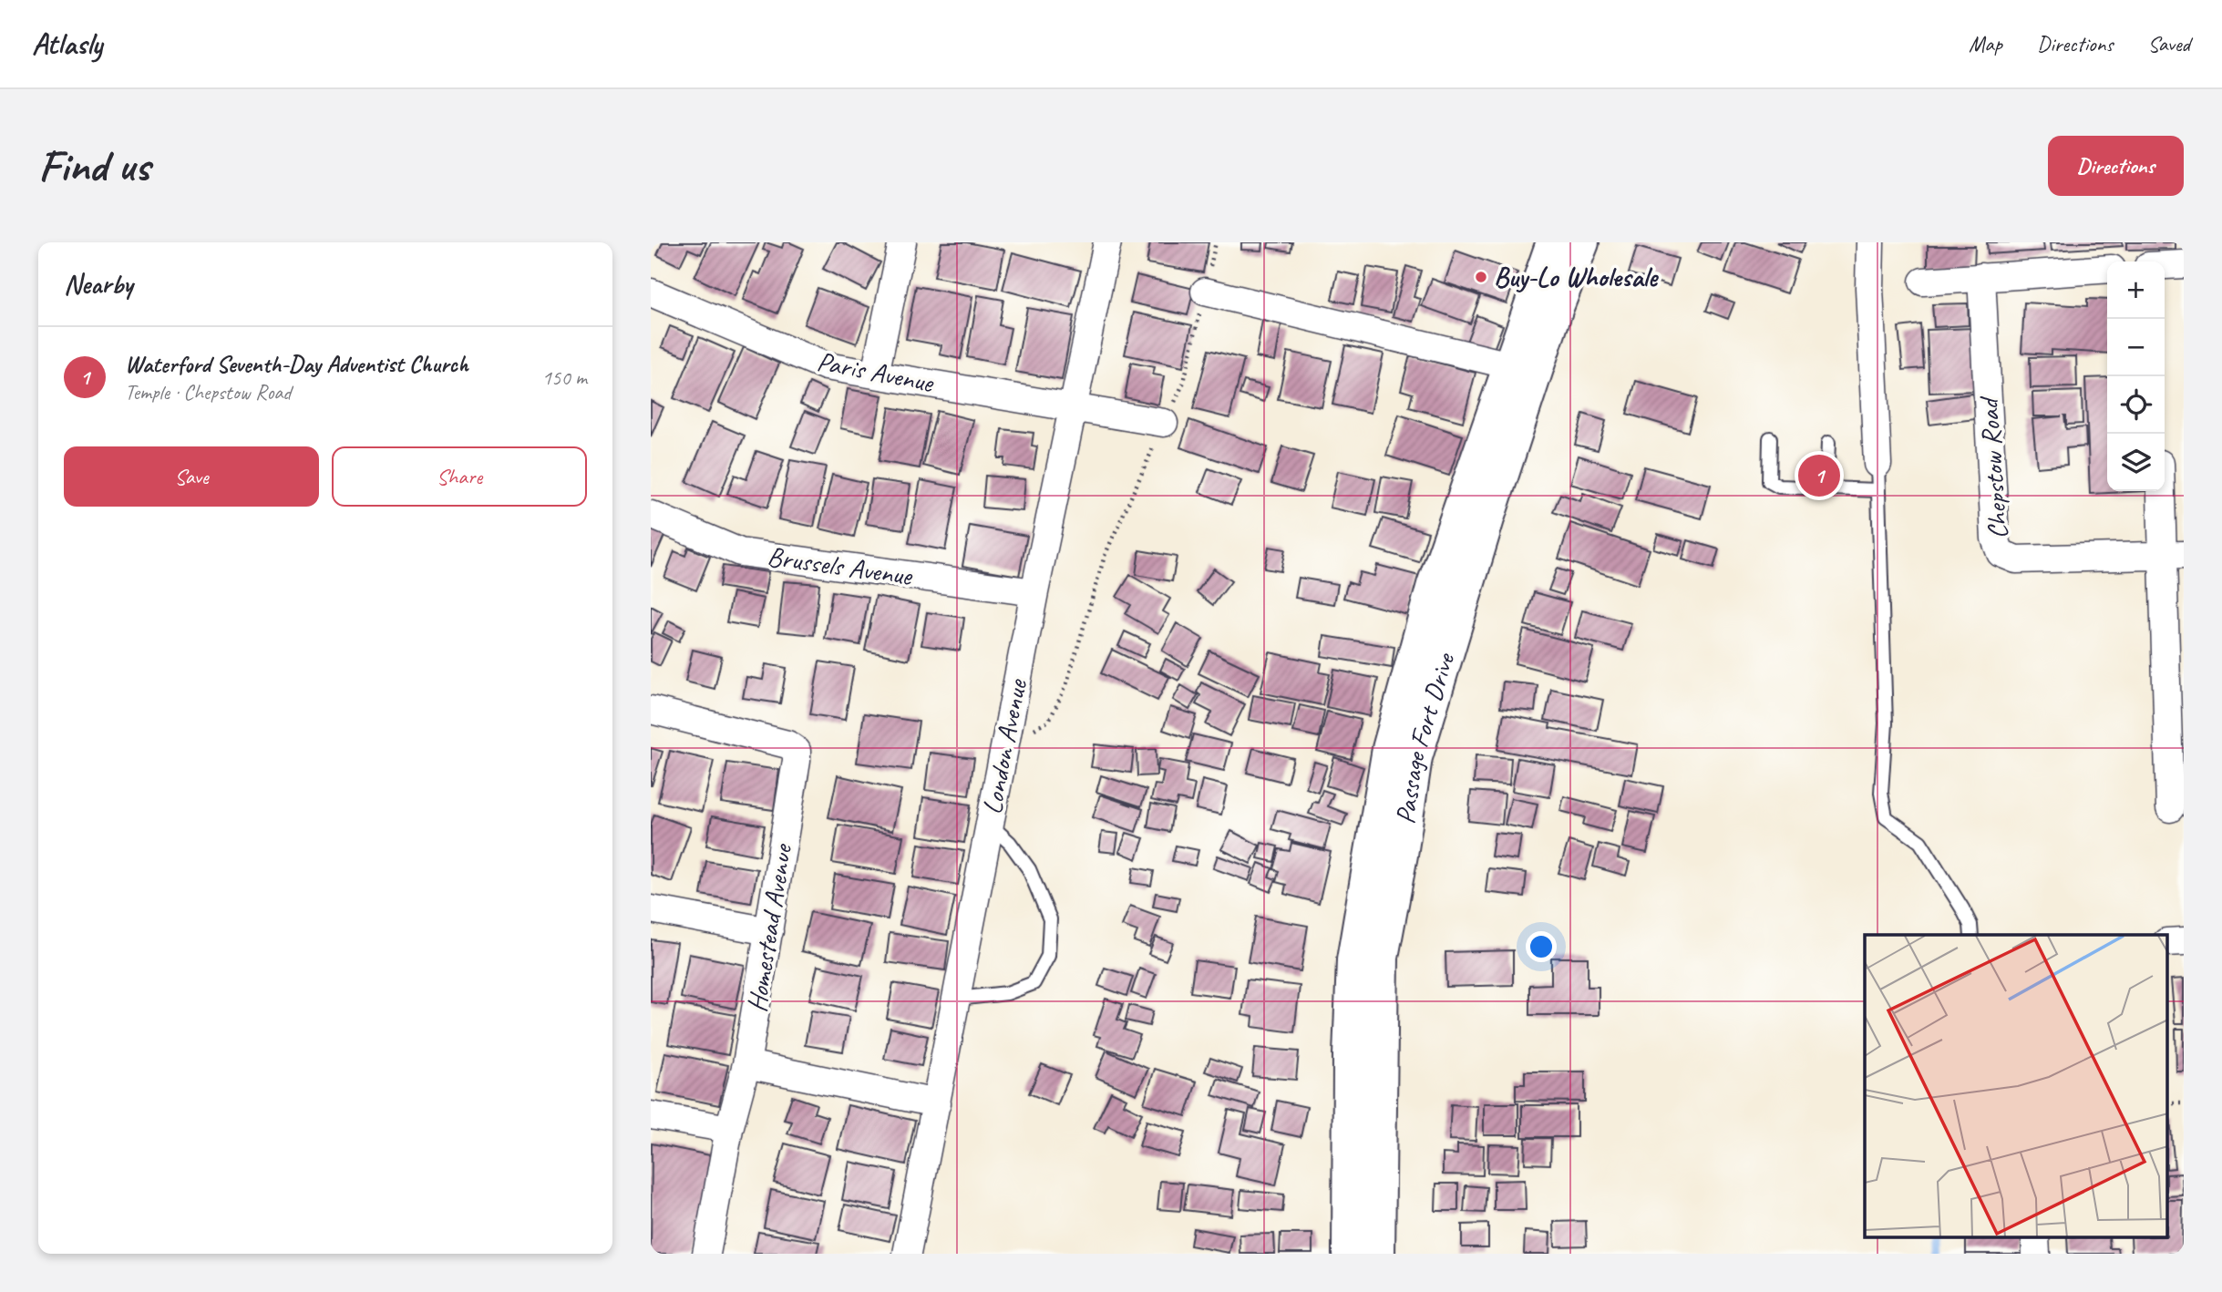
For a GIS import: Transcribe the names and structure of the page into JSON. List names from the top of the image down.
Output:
{
  "streets": {
    "main road": ["Passage Fort Drive"],
    "street": [
      "Paris Avenue",
      "Chepstow Road",
      "Brussels Avenue",
      "London Avenue",
      "Homestead Avenue"
    ]
  },
  "crossings": [
    ["Paris Avenue", "London Avenue"],
    ["Brussels Avenue", "London Avenue"]
  ],
  "places": ["Buy-Lo Wholesale"],
  "page": {
    "header": "Atlasly",
    "nav": ["Map", "Directions", "Saved"],
    "buttons": [
      "Directions",
      ["Save", "Share"]
    ],
    "title": "Find us",
    "heading": "Nearby",
    "map_buttons": ["+", "−"],
    "list": [
      {
        "mark": "1",
        "name": "Waterford Seventh-Day Adventist Church",
        "note": "Temple · Chepstow Road",
        "value": "150 m"
      }
    ],
    "pins": "1"
  }
}
